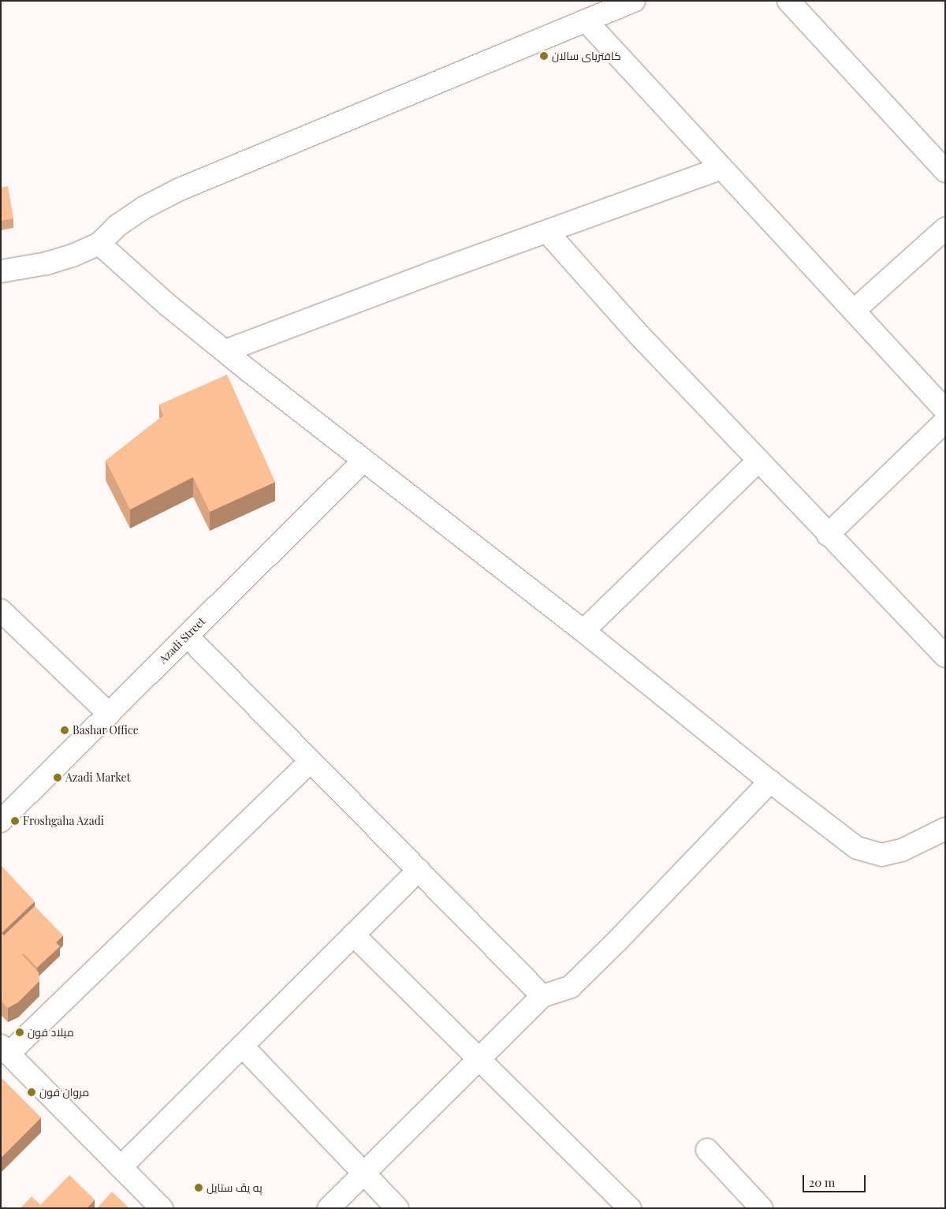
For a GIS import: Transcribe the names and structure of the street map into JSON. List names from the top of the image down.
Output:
{
  "streets": {
    "street": ["Azadi Street"]
  },
  "places": [
    "کافتریای سالان",
    "Bashar Office",
    "Azadi Market",
    "Froshgaha Azadi",
    "ميلاد فون",
    "مروان فون",
    "په يڤ ستايل"
  ],
  "scale_bar": "20 m"
}
